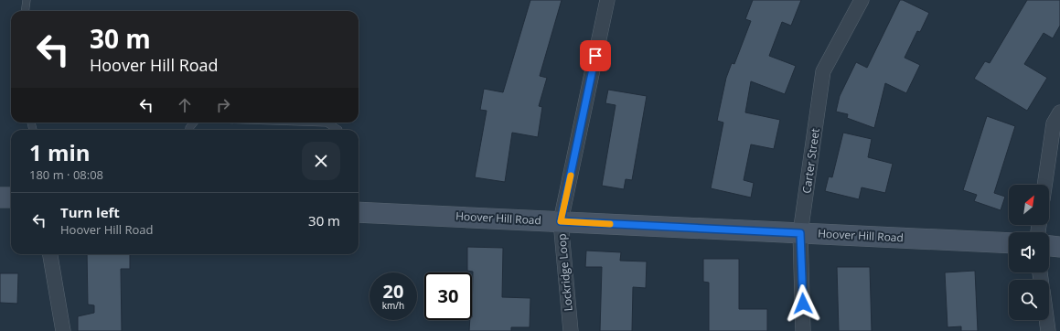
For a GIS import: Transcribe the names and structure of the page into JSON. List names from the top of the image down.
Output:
{
  "streets": {
    "street": ["Carter Street", "Hoover Hill Road", "Lockridge Loop"]
  },
  "crossings": [
    ["Carter Street", "Hoover Hill Road"],
    ["Hoover Hill Road", "Lockridge Loop"]
  ],
  "north": "top right",
  "page": {
    "turn": ["30 m", "Hoover Hill Road"],
    "heading": ["1 min", "180 m · 08:08"],
    "list": [
      {
        "name": "Turn left",
        "note": "Hoover Hill Road",
        "value": "30 m"
      }
    ],
    "speed": "20 km/h",
    "limit": "30"
  }
}
